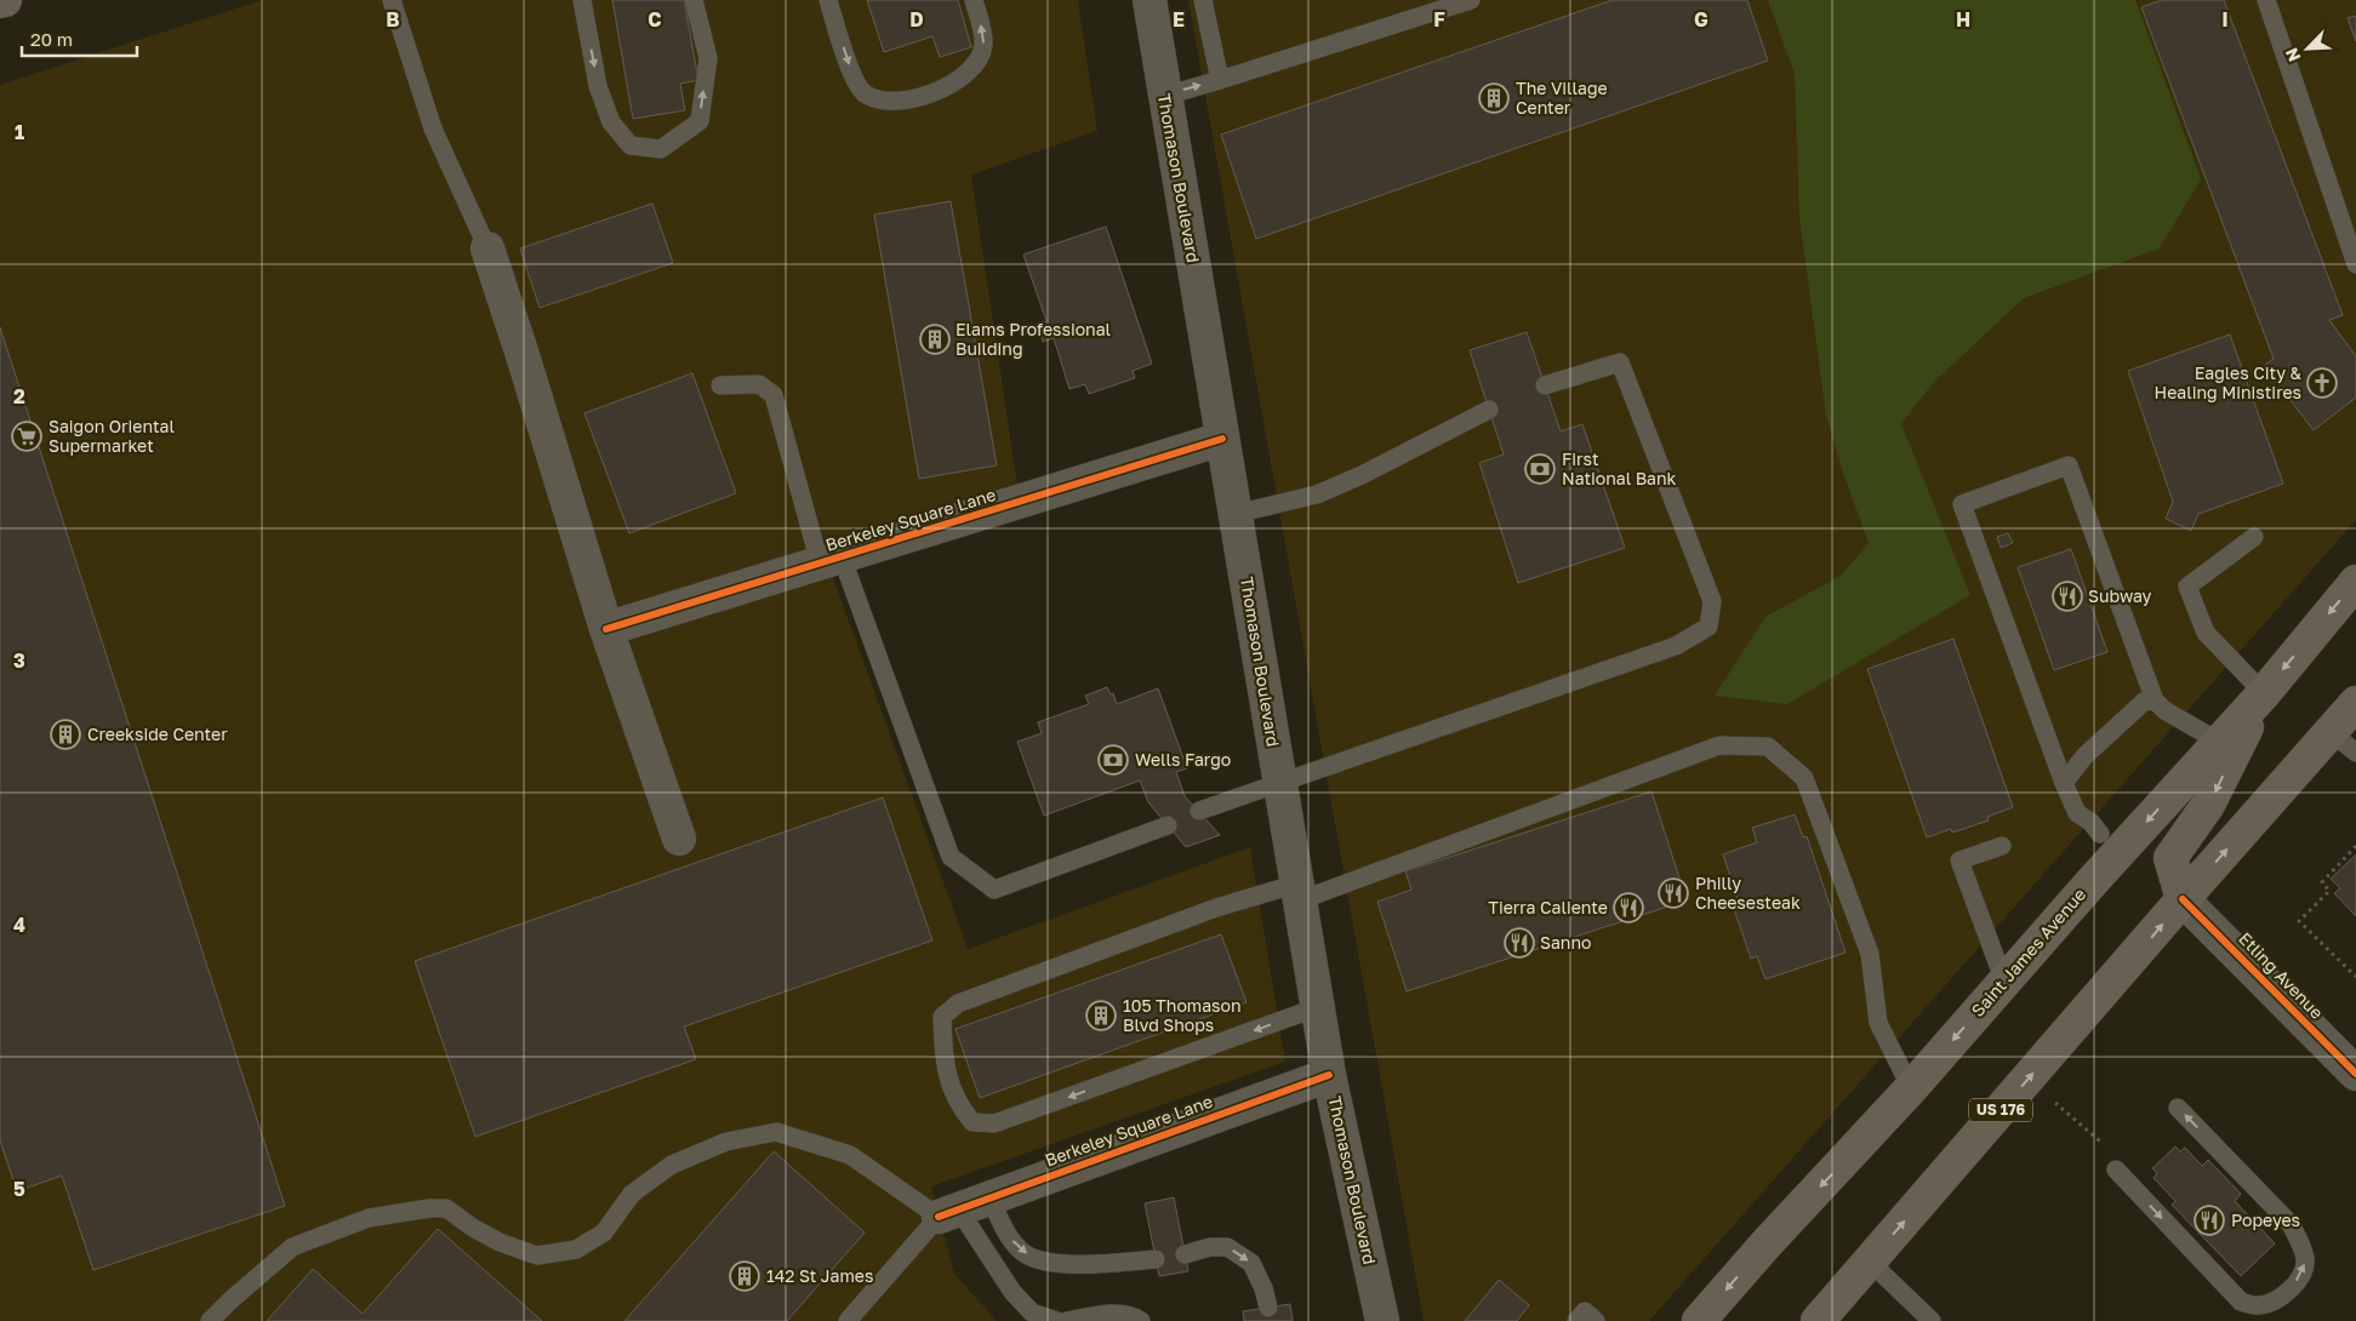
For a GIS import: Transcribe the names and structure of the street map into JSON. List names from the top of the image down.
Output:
{
  "streets": {
    "main road": ["Saint James Avenue", "US 176"],
    "street": ["Thomason Boulevard", "Berkeley Square Lane", "Etling Avenue"]
  },
  "crossings": [
    ["Thomason Boulevard", "Berkeley Square Lane"],
    ["Etling Avenue", "US 176"]
  ],
  "places": {
    "building": [
      "The Village Center",
      "Elams Professional Building",
      "Creekside Center",
      "105 Thomason Blvd Shops",
      "142 St James"
    ],
    "church": ["Eagles City & Healing Ministires"],
    "supermarket": ["Saigon Oriental Supermarket"],
    "bank": ["First National Bank", "Wells Fargo"],
    "restaurant": [
      "Subway",
      "Philly Cheesesteak",
      "Tierra Caliente",
      "Sanno",
      "Popeyes"
    ]
  },
  "scale_bar": "20 m",
  "north": "bottom left",
  "grid": {
    "columns": [
      "B",
      "C",
      "D",
      "E",
      "F",
      "G",
      "H",
      "I"
    ],
    "rows": [
      "1",
      "2",
      "3",
      "4",
      "5"
    ]
  }
}
